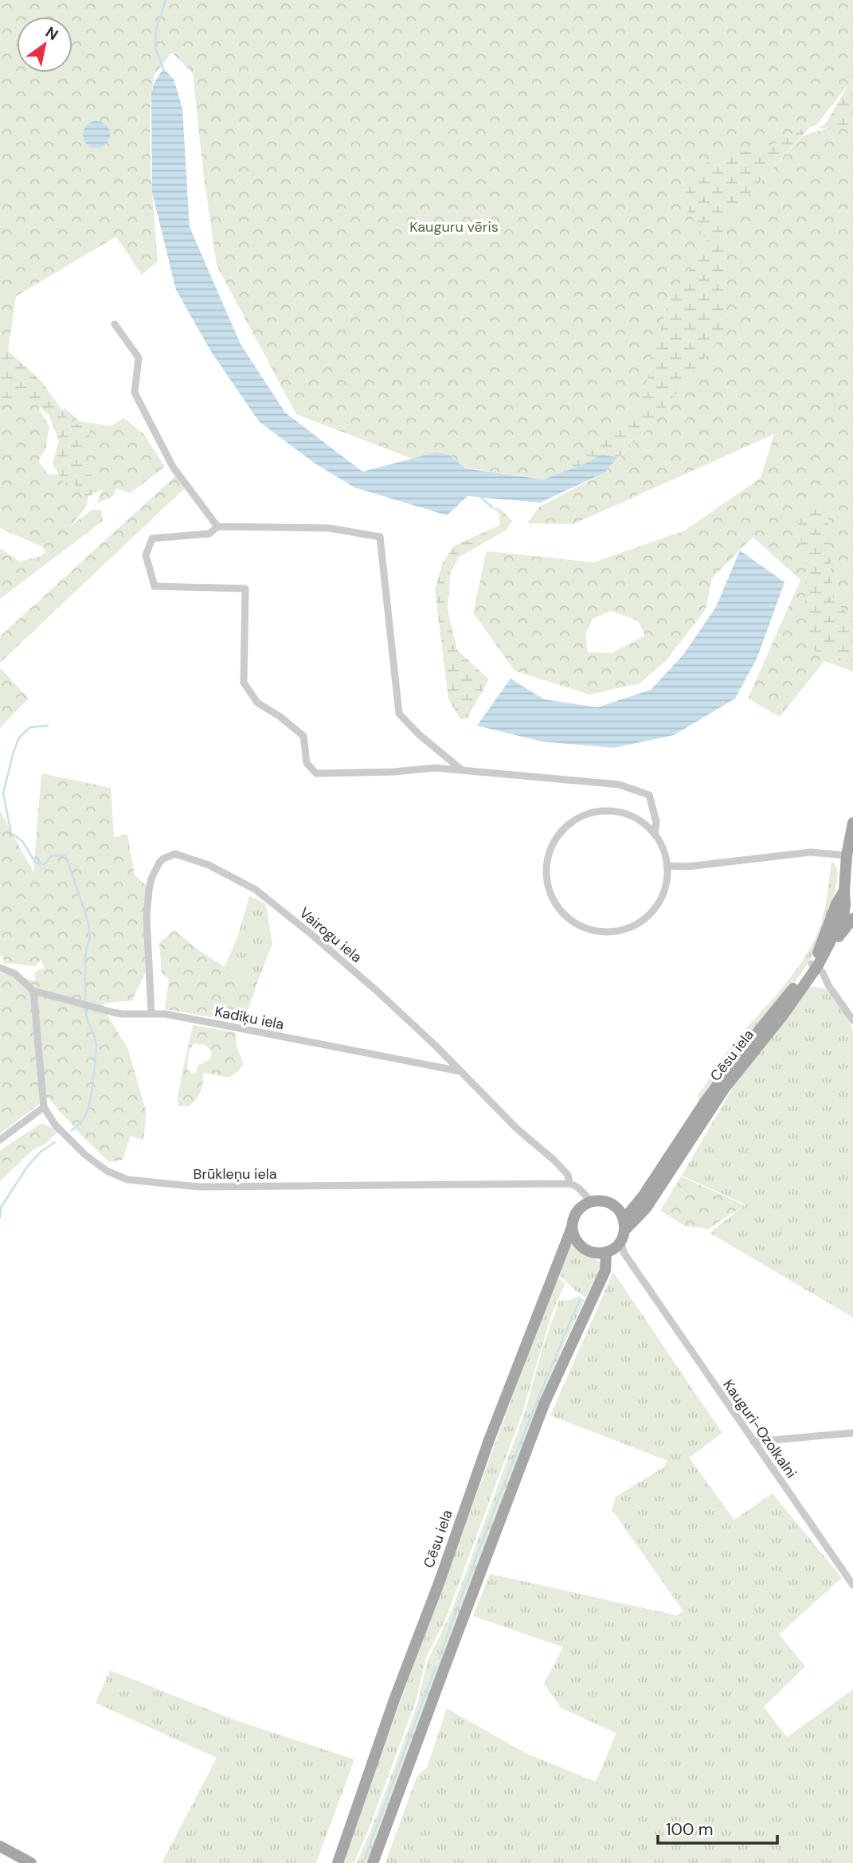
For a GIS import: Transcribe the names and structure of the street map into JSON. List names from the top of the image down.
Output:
{
  "streets": {
    "main road": ["Cēsu iela"],
    "street": [
      "Vairogu iela",
      "Kadiķu iela",
      "Brūkleņu iela",
      "Kauguri-Ozolkalni"
    ]
  },
  "crossings": [
    ["Vairogu iela", "Kadiķu iela"],
    ["Vairogu iela", "Brūkleņu iela"]
  ],
  "parks": ["Kauguru vēris"],
  "scale_bar": "100 m",
  "north": "top right"
}
